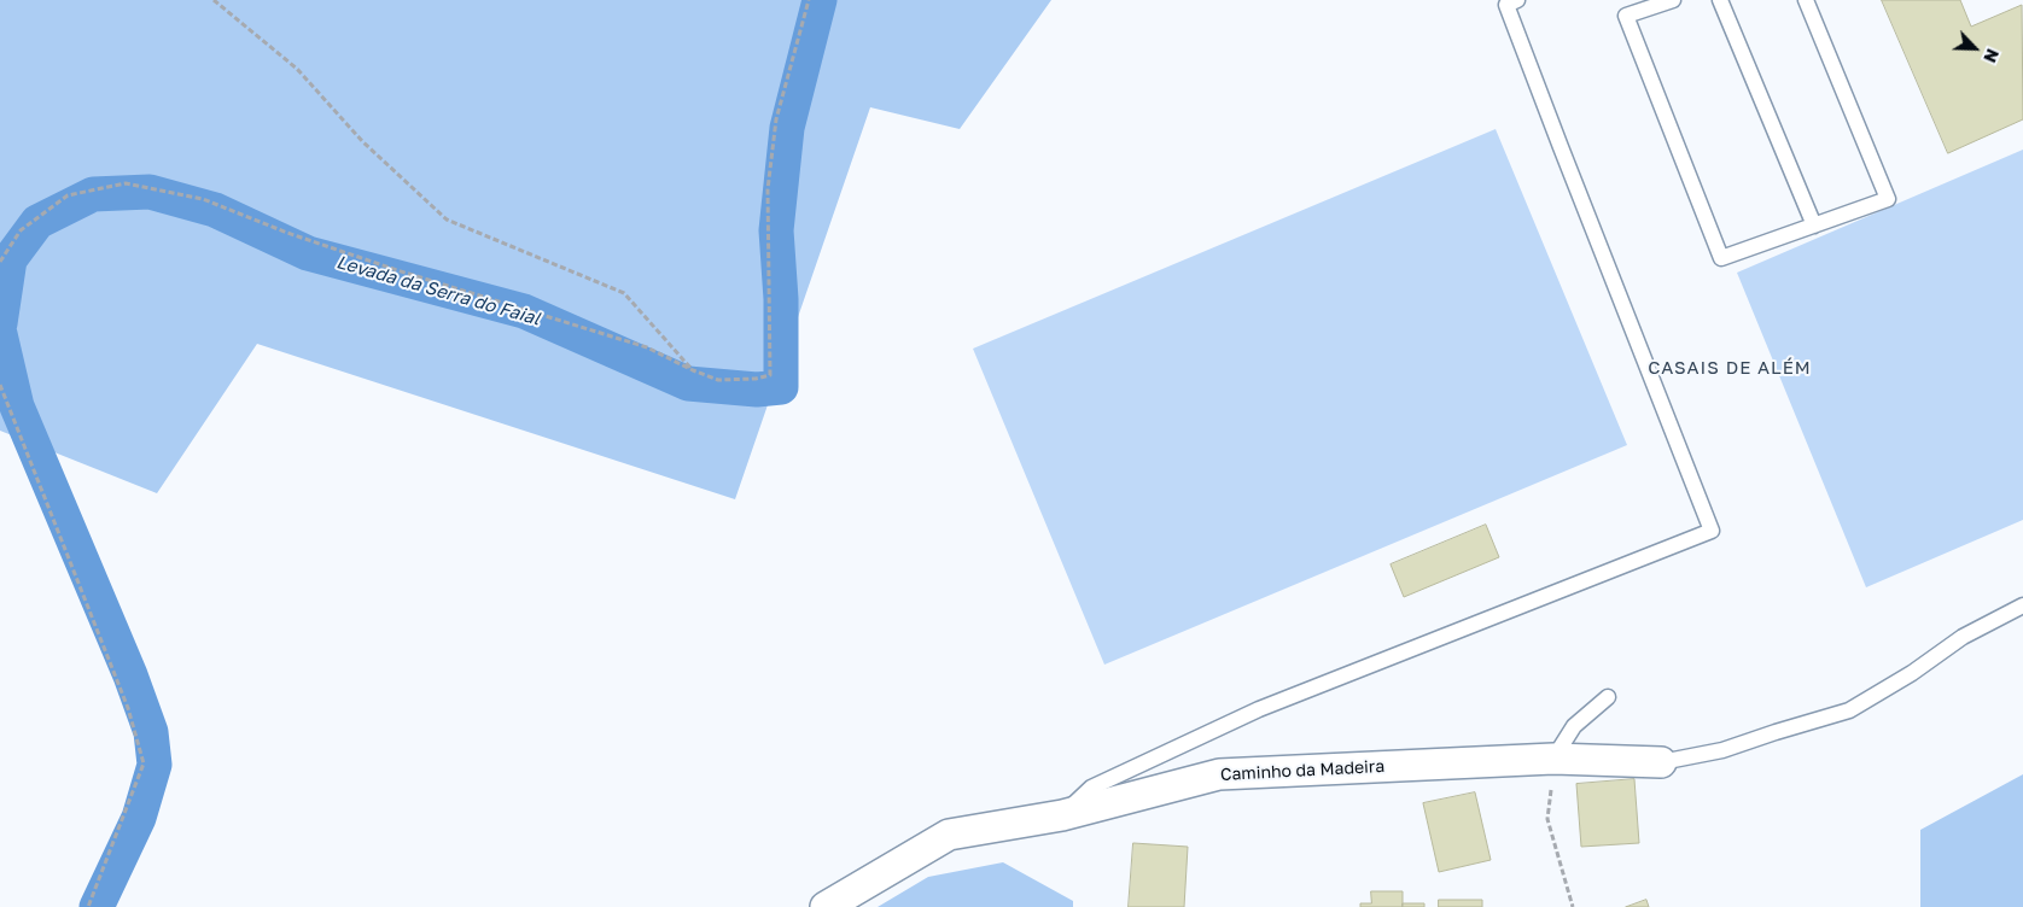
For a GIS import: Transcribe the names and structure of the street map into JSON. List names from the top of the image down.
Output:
{
  "streets": {
    "street": ["Caminho da Madeira"]
  },
  "districts": ["CASAIS DE ALÉM"],
  "water": ["Levada da Serra do Faial"],
  "north": "bottom right"
}
